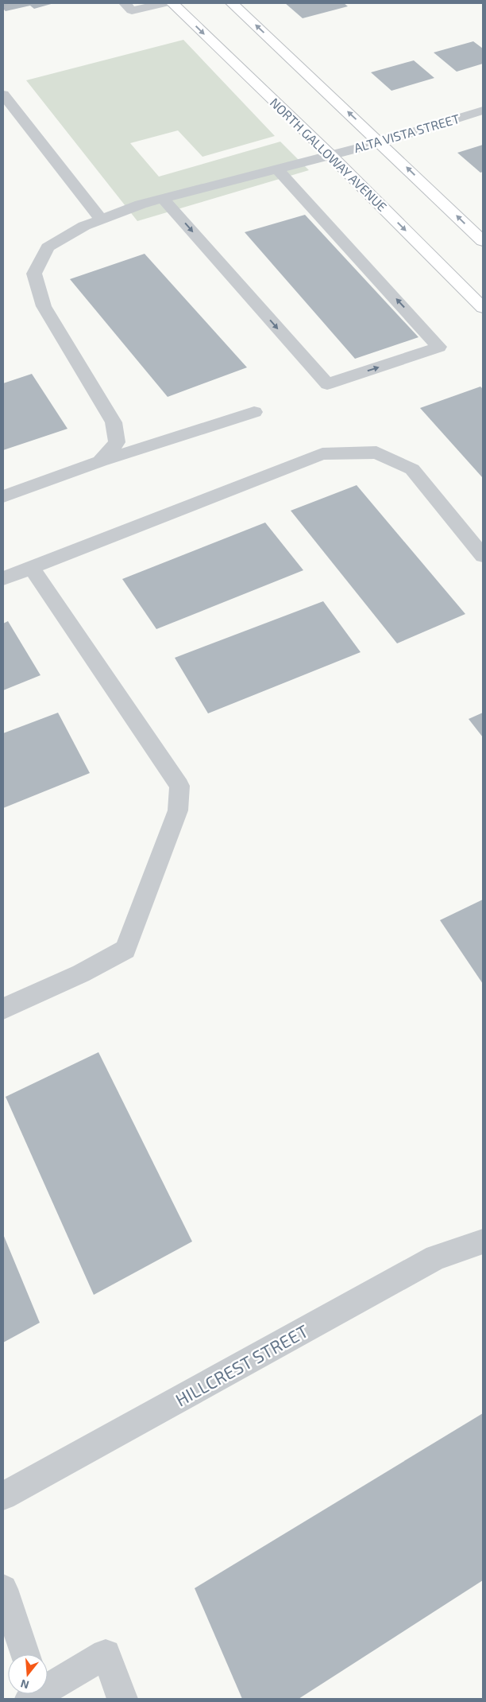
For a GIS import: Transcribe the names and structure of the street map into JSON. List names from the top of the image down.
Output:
{
  "streets": {
    "main road": ["NORTH GALLOWAY AVENUE"],
    "street": ["ALTA VISTA STREET", "HILLCREST STREET"]
  },
  "crossings": [
    ["ALTA VISTA STREET", "NORTH GALLOWAY AVENUE"]
  ],
  "north": "bottom"
}
